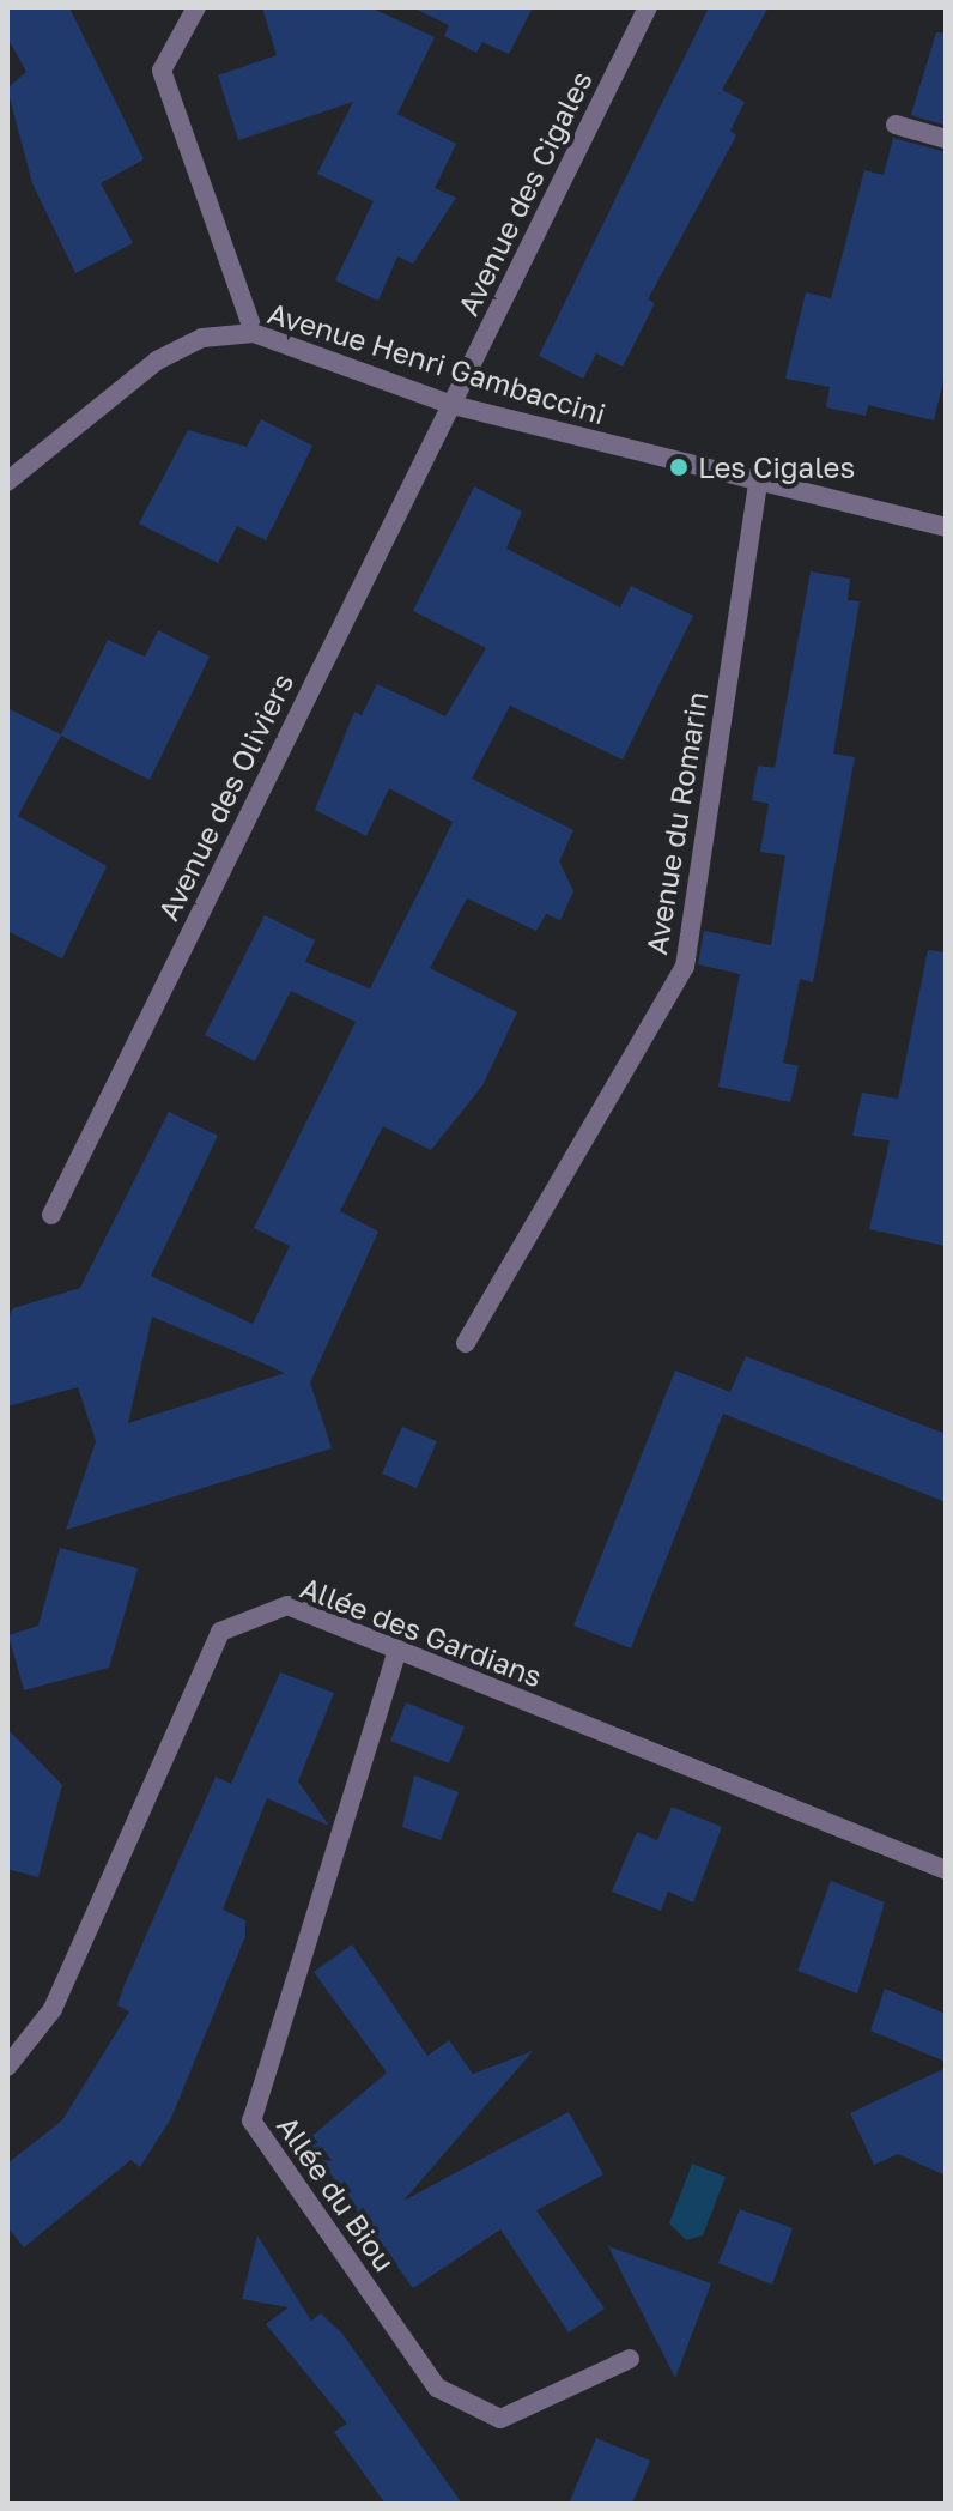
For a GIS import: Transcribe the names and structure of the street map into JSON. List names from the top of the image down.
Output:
{
  "streets": {
    "street": [
      "Avenue des Cigales",
      "Avenue Henri Gambaccini",
      "Avenue des Oliviers",
      "Avenue du Romarin",
      "Allée des Gardians",
      "Allée du Biou"
    ]
  },
  "crossings": [
    ["Avenue des Cigales", "Avenue Henri Gambaccini"],
    ["Avenue des Cigales", "Avenue des Oliviers"],
    ["Avenue Henri Gambaccini", "Avenue des Oliviers"],
    ["Avenue Henri Gambaccini", "Avenue du Romarin"],
    ["Allée des Gardians", "Allée du Biou"]
  ],
  "places": ["Les Cigales"]
}
